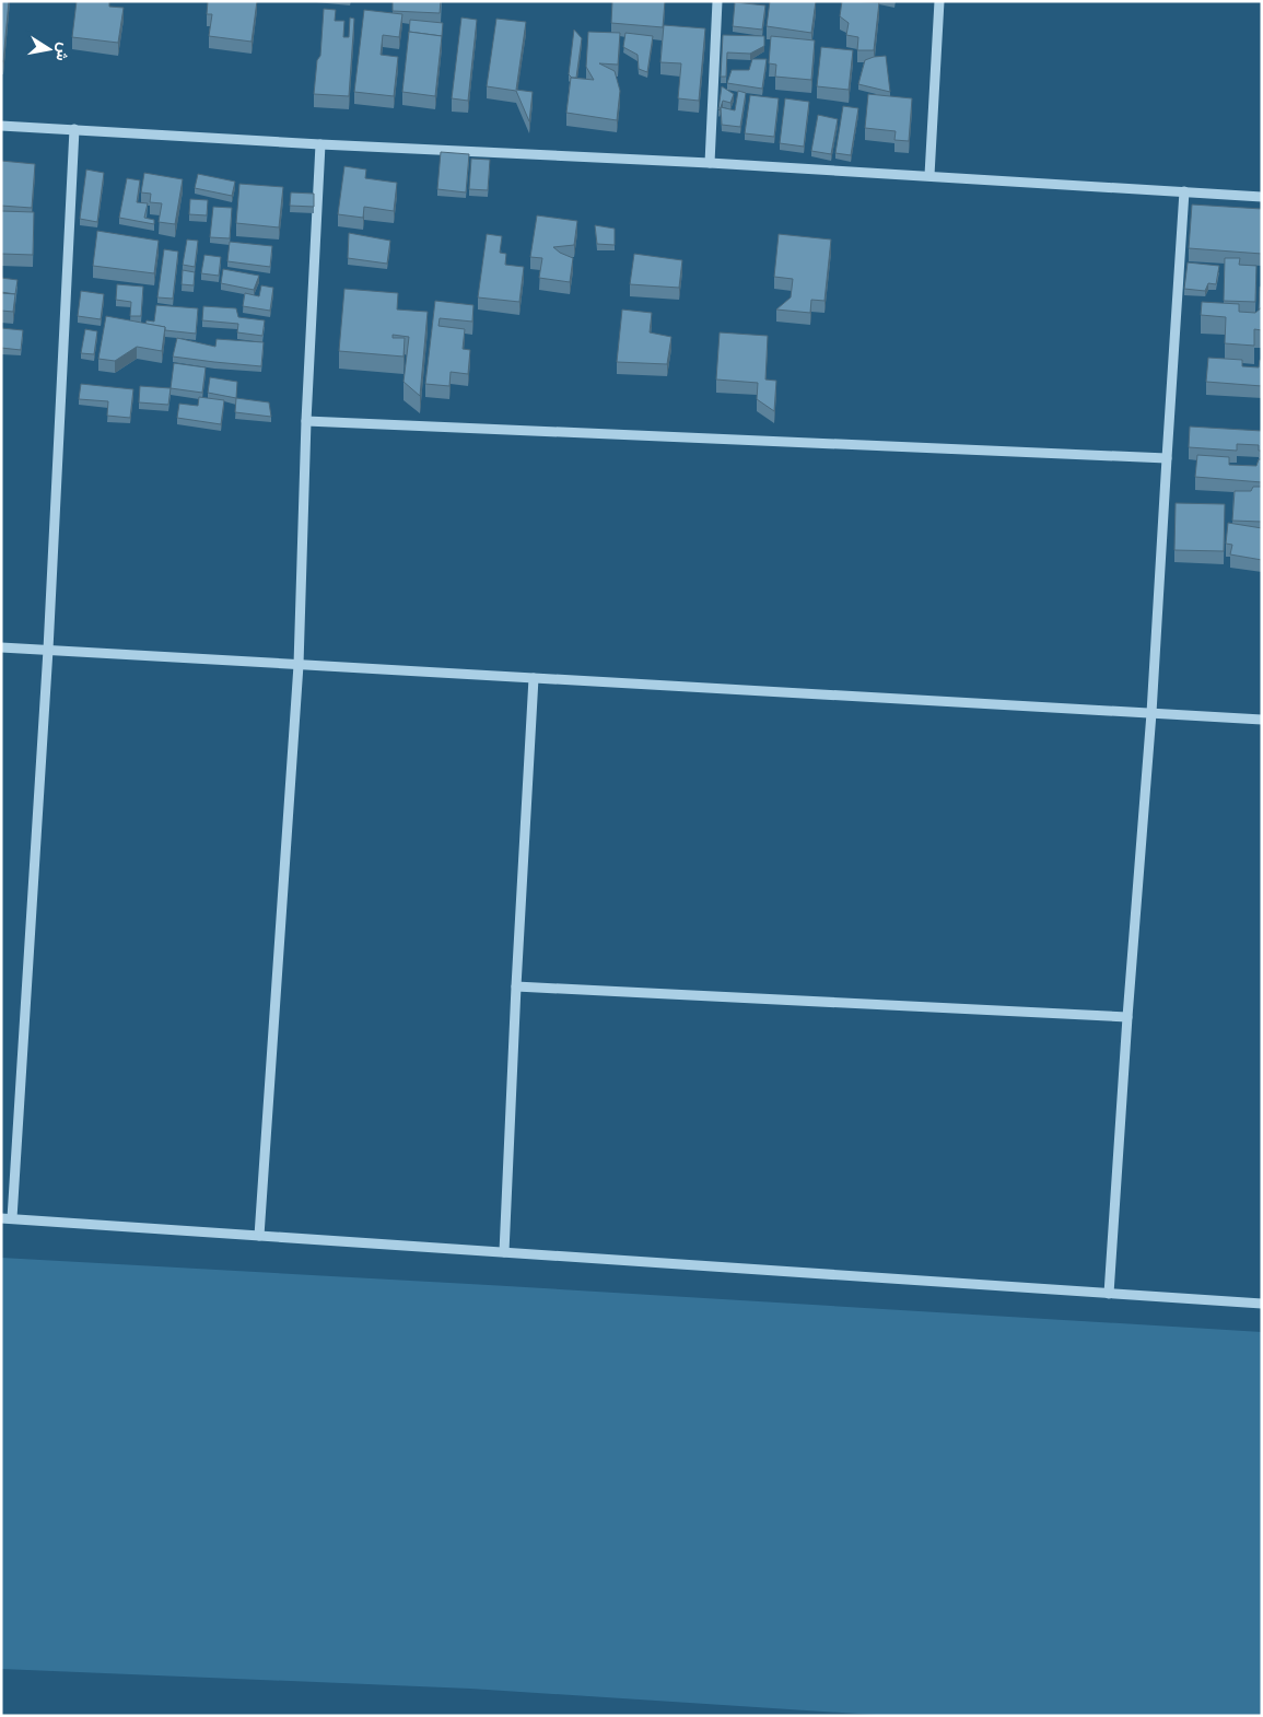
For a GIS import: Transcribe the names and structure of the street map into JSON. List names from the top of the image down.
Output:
{
  "north": "right"
}
